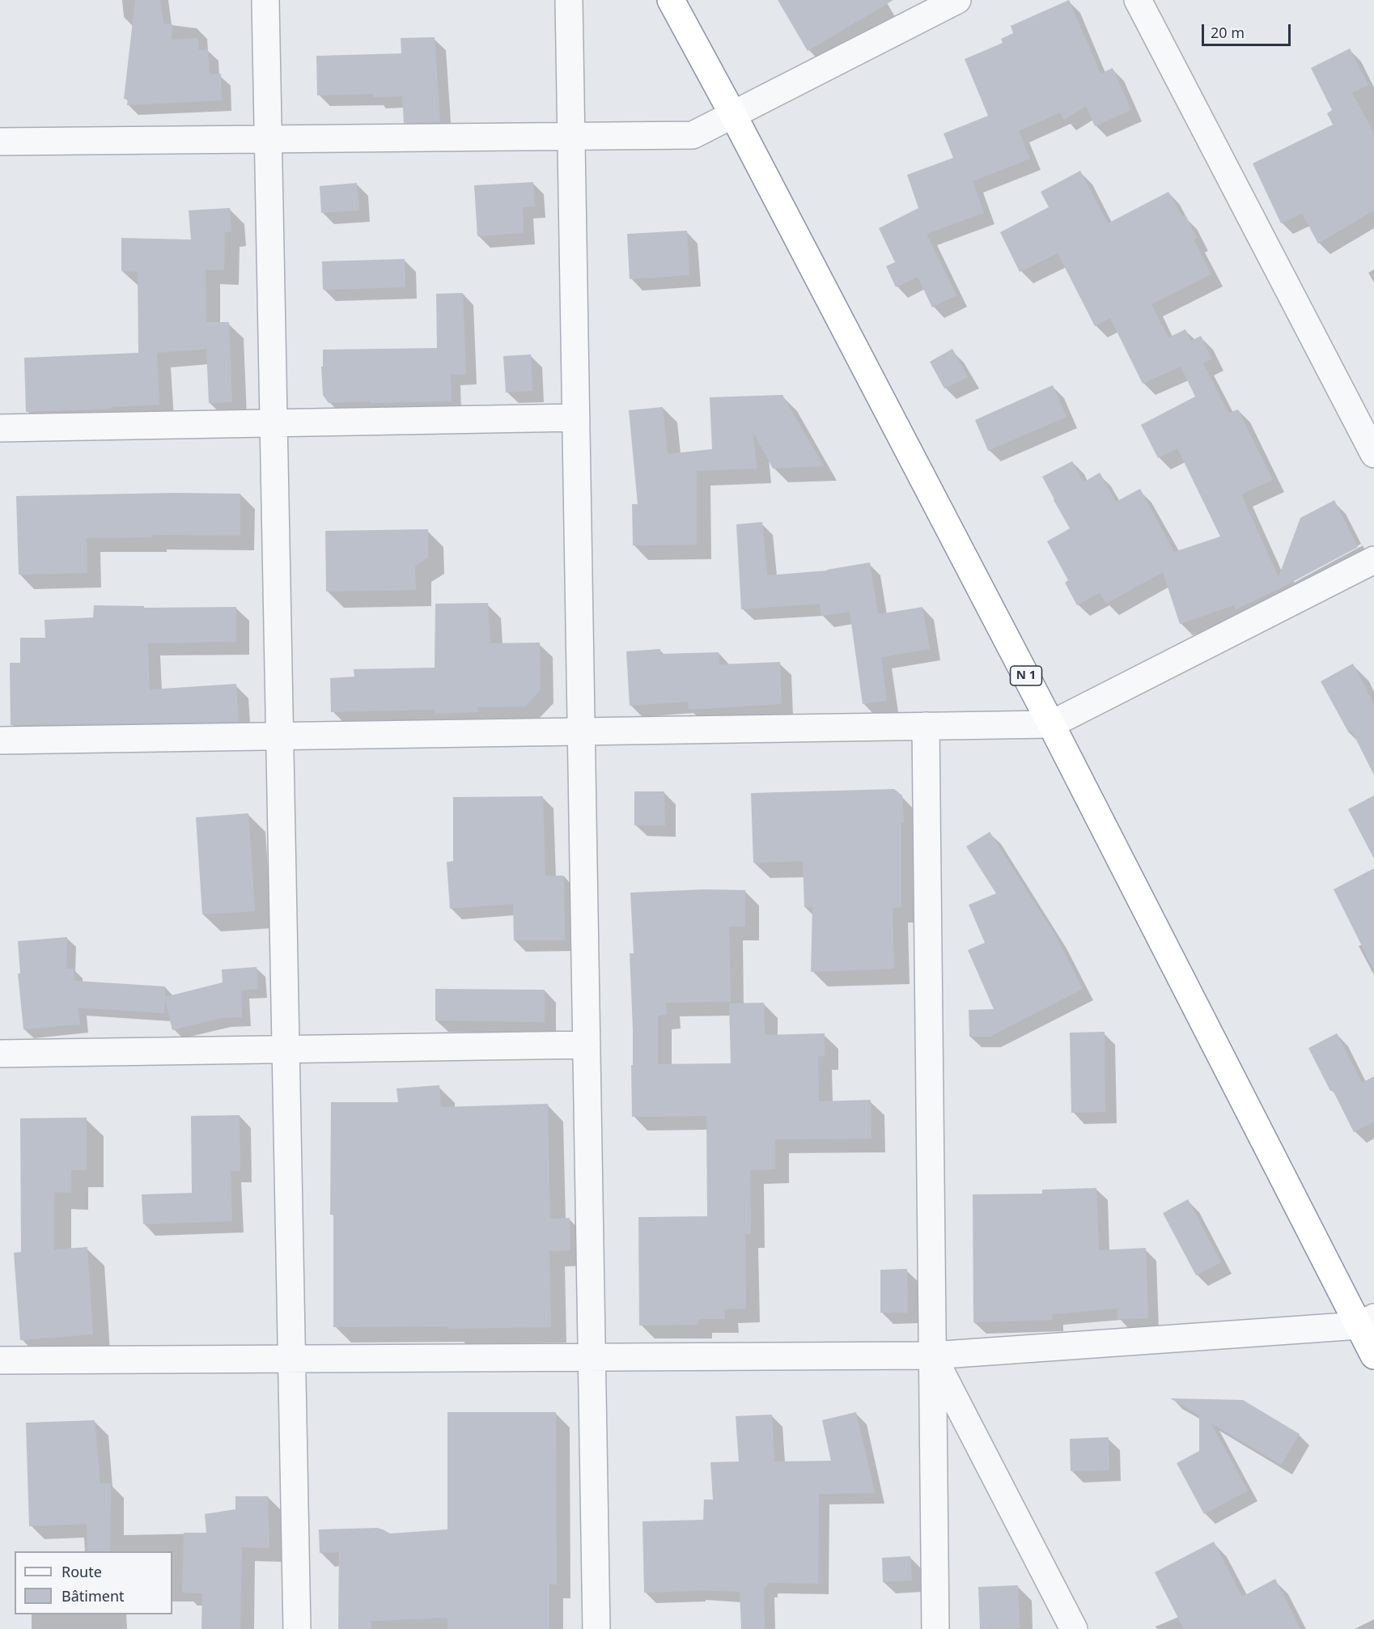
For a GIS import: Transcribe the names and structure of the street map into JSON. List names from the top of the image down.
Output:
{
  "streets": {
    "highway": ["N 1"]
  },
  "legend": ["Route", "Bâtiment"],
  "scale_bar": "20 m"
}
